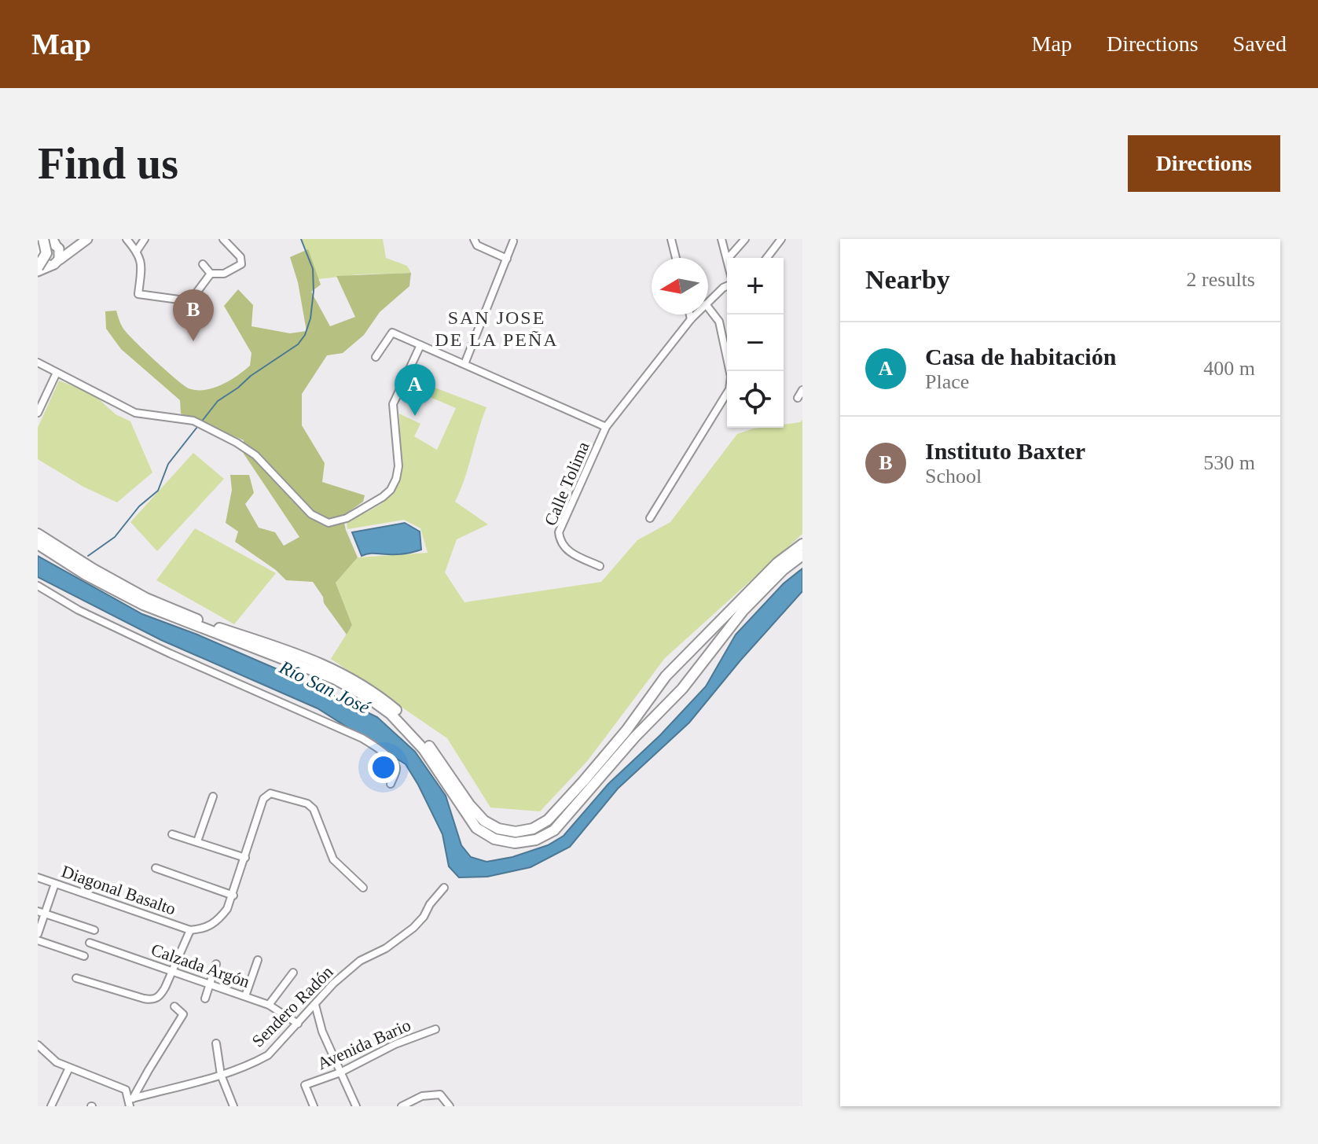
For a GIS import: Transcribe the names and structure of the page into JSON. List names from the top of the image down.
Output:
{
  "streets": {
    "street": [
      "Calle Tolima",
      "Diagonal Basalto",
      "Calzada Argón",
      "Sendero Radón",
      "Avenida Bario"
    ]
  },
  "crossings": [
    ["Calzada Argón", "Sendero Radón"]
  ],
  "districts": ["SAN JOSE DE LA PEÑA"],
  "water": ["Río San José"],
  "north": "left",
  "page": {
    "header": "Map",
    "nav": ["Map", "Directions", "Saved"],
    "buttons": "Directions",
    "title": "Find us",
    "heading": ["Nearby", "2 results"],
    "map_buttons": ["+", "−"],
    "pins": ["B", "A"],
    "list": [
      {
        "mark": "A",
        "name": "Casa de habitación",
        "note": "Place",
        "value": "400 m"
      },
      {
        "mark": "B",
        "name": "Instituto Baxter",
        "note": "School",
        "value": "530 m"
      }
    ]
  }
}
